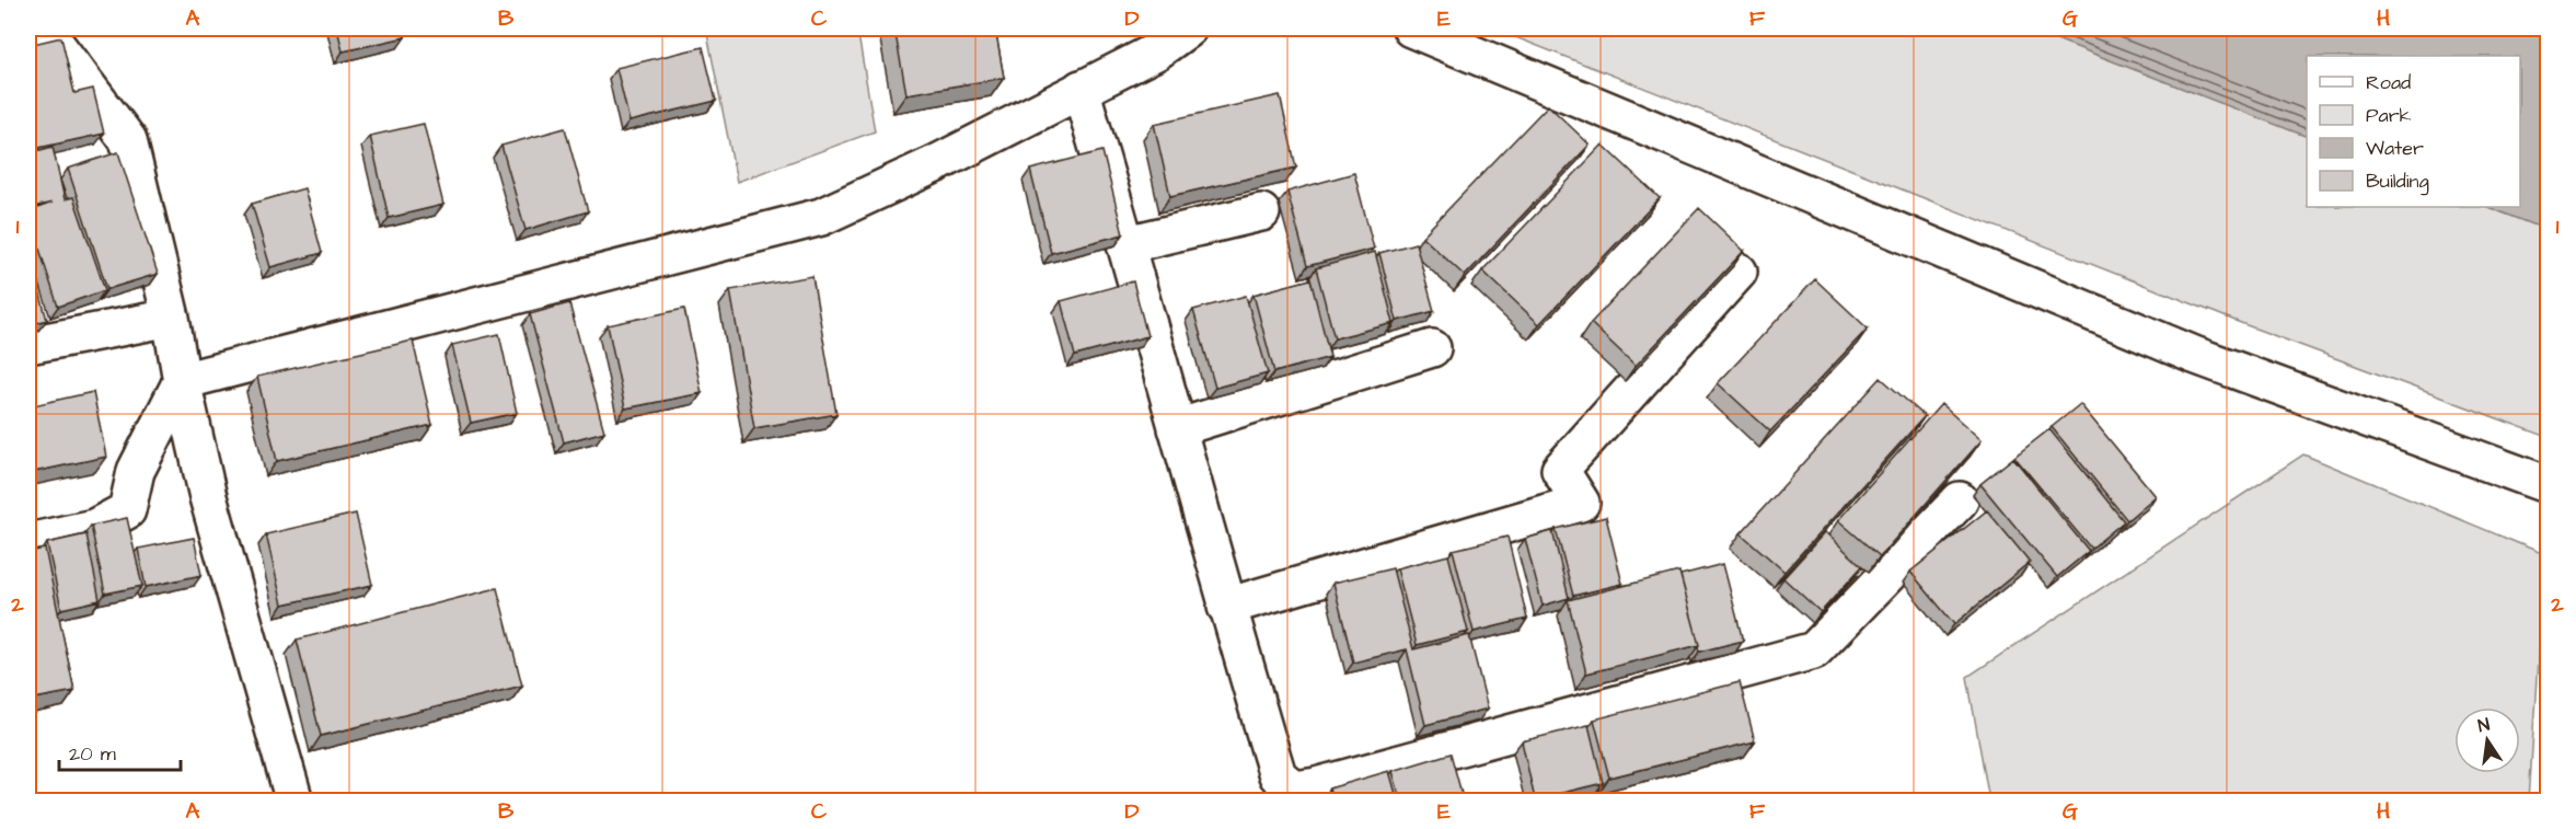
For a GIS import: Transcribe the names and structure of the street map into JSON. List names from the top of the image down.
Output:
{
  "legend": [
    "Road",
    "Park",
    "Water",
    "Building"
  ],
  "scale_bar": "20 m",
  "north": "top",
  "grid": {
    "columns": [
      "A",
      "B",
      "C",
      "D",
      "E",
      "F",
      "G",
      "H"
    ],
    "rows": ["1", "2"]
  }
}
